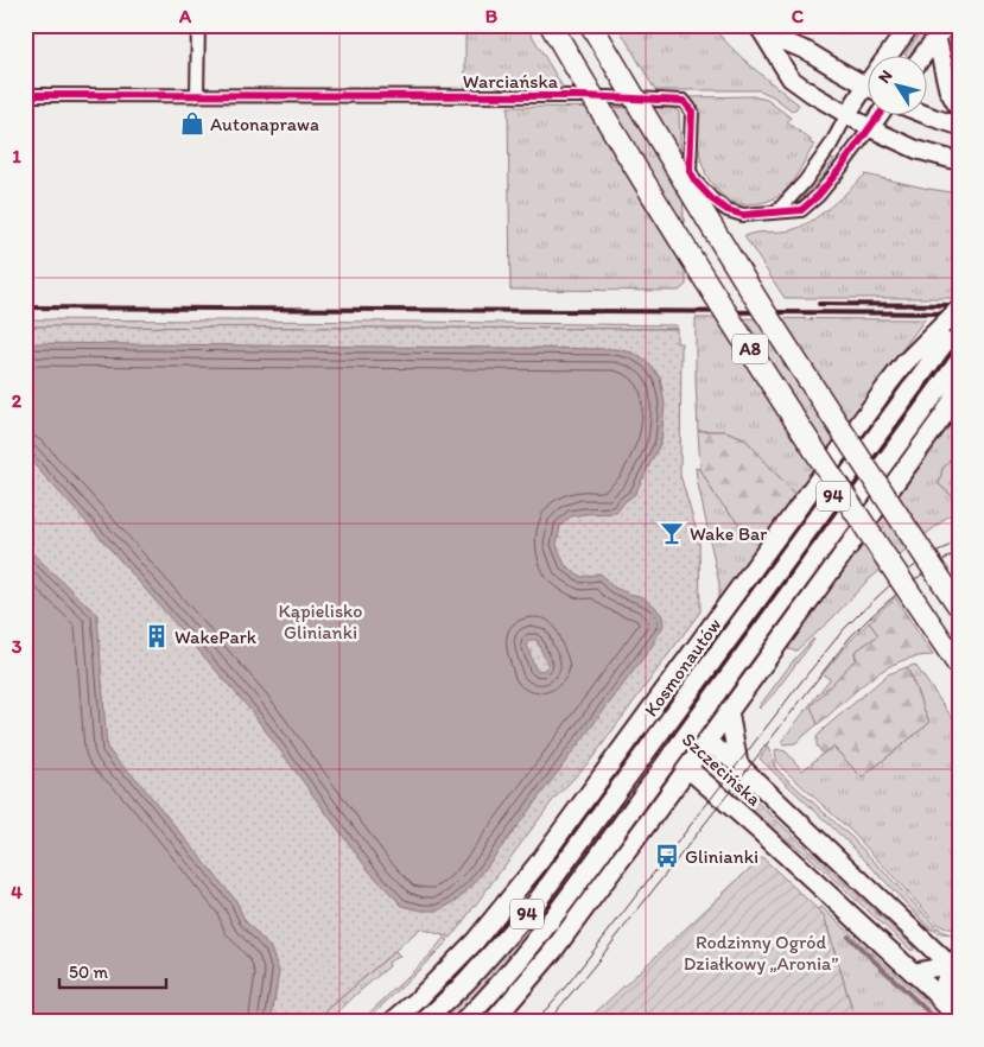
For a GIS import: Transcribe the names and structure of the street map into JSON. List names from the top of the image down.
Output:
{
  "streets": {
    "highway": ["A8"],
    "main road": ["94", "Kosmonautów", "Szczecińska"],
    "street": ["Warciańska"]
  },
  "parks": ["Kąpielisko Glinianki", "Rodzinny Ogród Działkowy „Aronia”"],
  "places": {
    "shop": ["Autonaprawa"],
    "bar": ["Wake Bar"],
    "building": ["WakePark"],
    "bus stop": ["Glinianki"]
  },
  "scale_bar": "50 m",
  "north": "top left",
  "grid": {
    "columns": ["A", "B", "C"],
    "rows": [
      "1",
      "2",
      "3",
      "4"
    ]
  }
}
